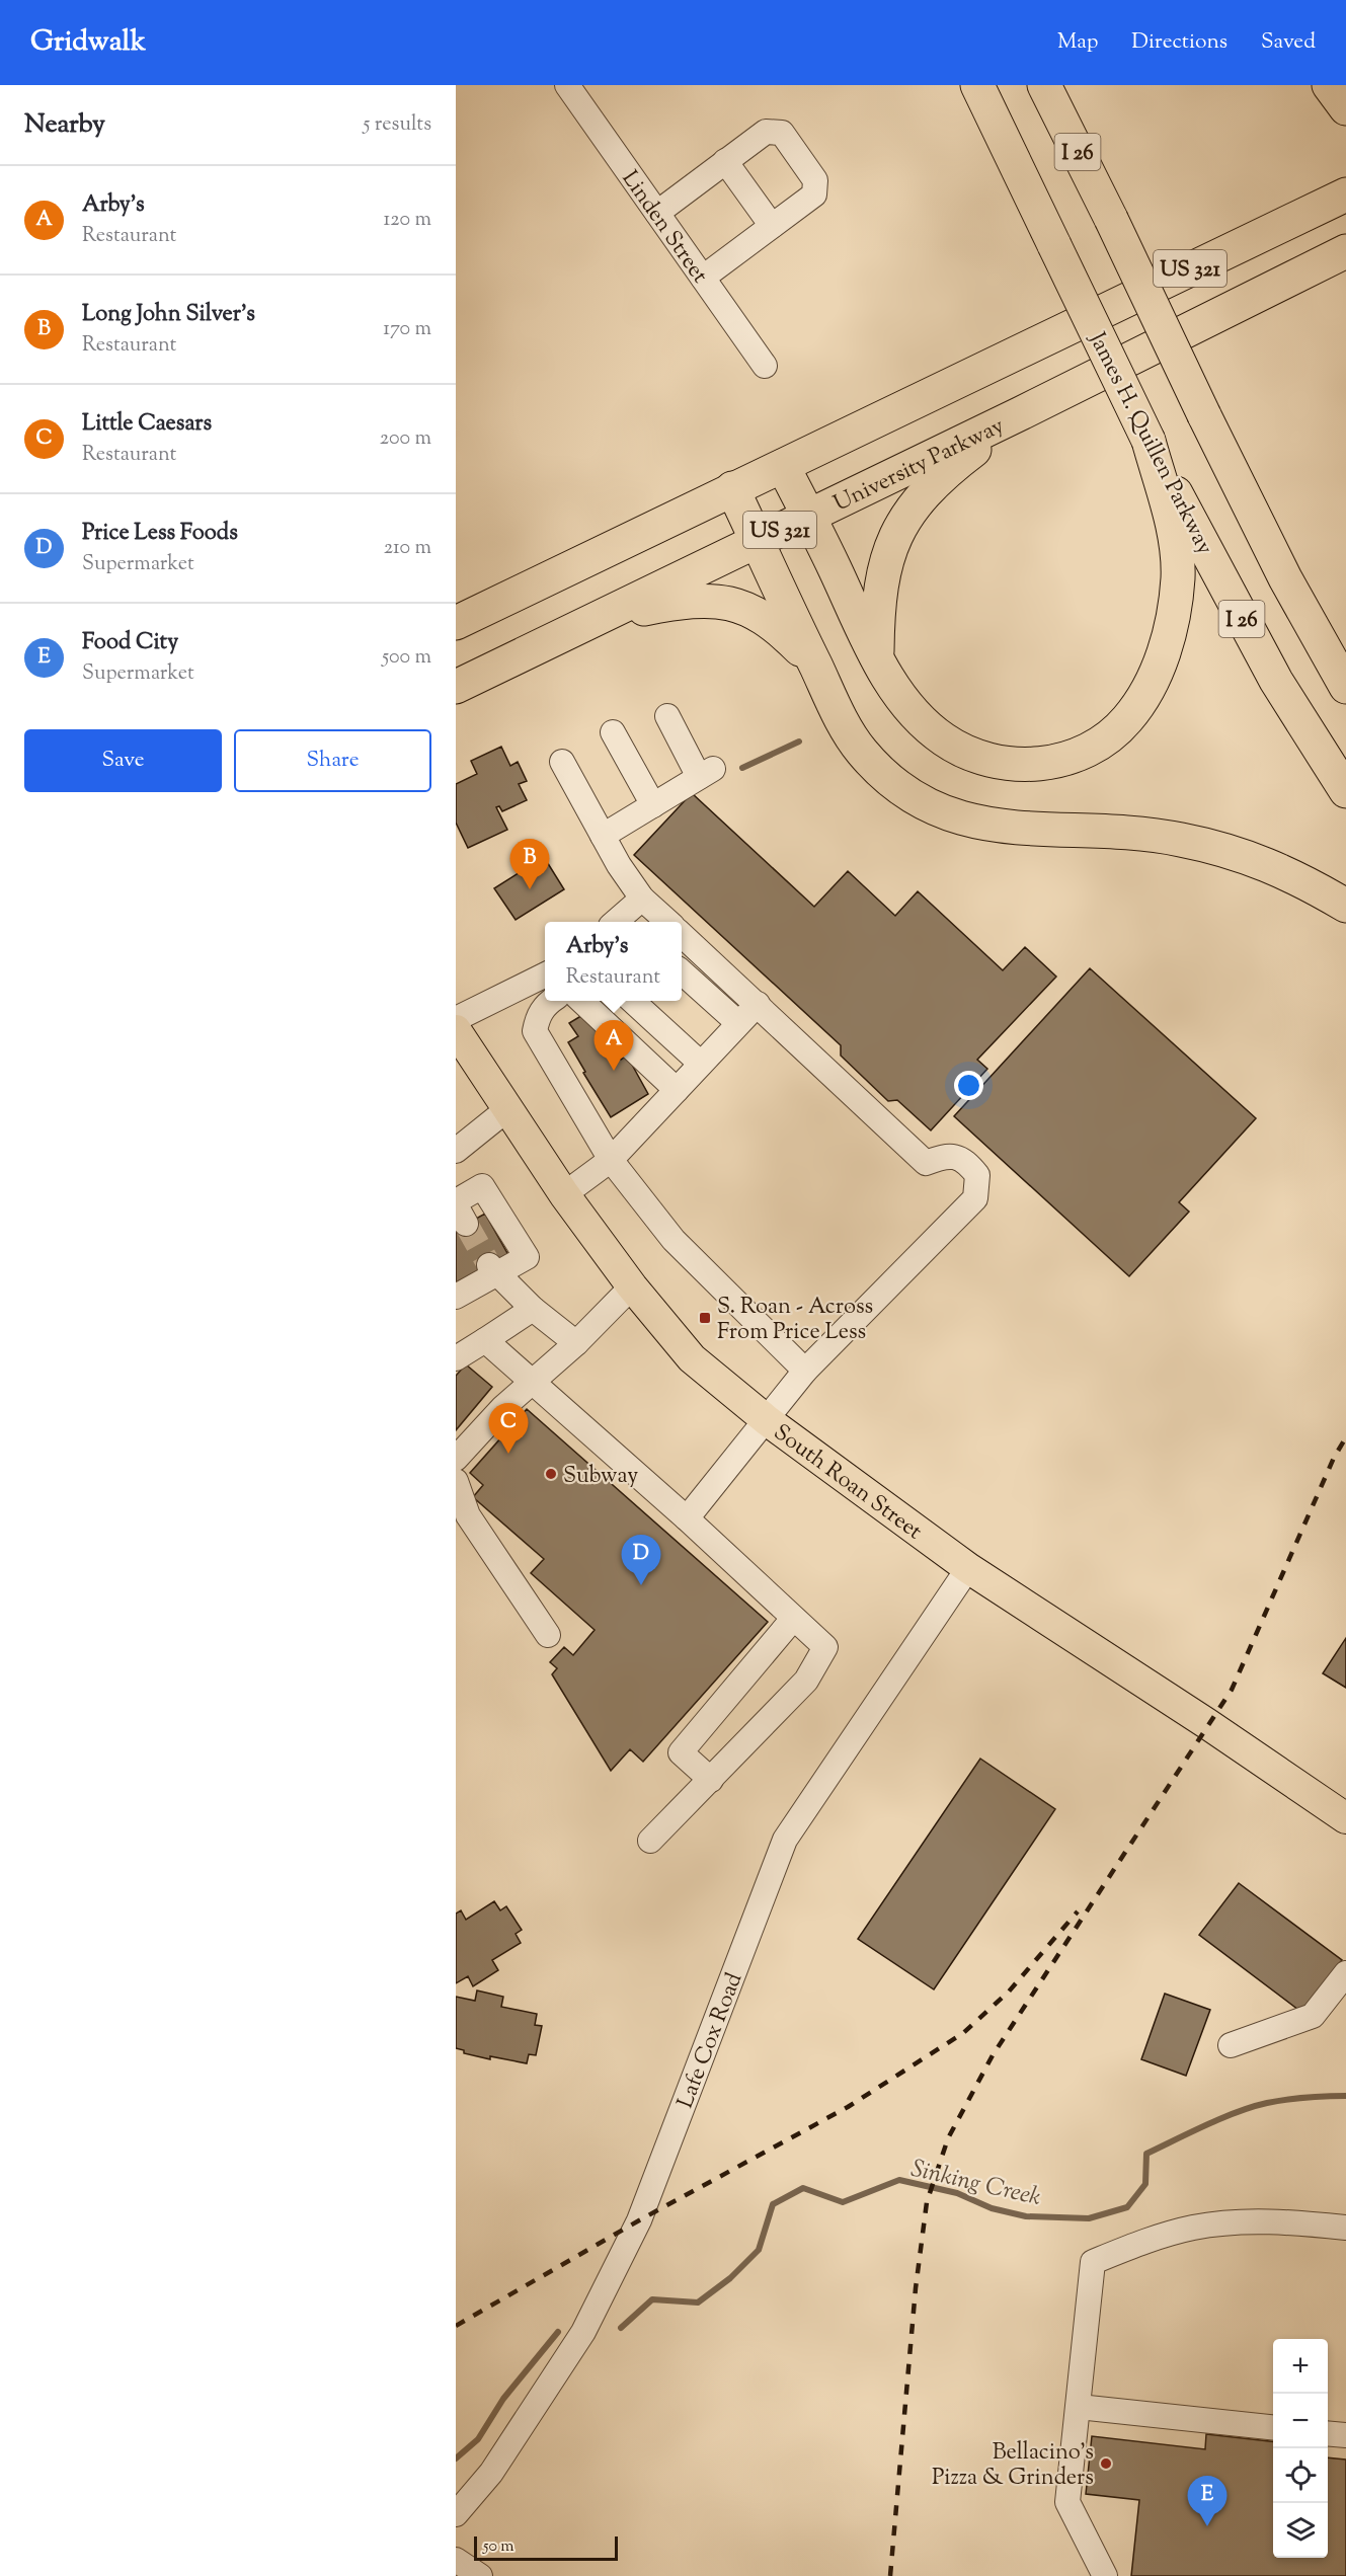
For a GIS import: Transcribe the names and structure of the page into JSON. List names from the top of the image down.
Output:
{
  "streets": {
    "highway": [
      "I 26",
      "US 321",
      "James H. Quillen Parkway",
      "University Parkway"
    ],
    "main road": ["South Roan Street"],
    "street": ["Linden Street", "Lafe Cox Road"]
  },
  "crossings": [
    ["South Roan Street", "Lafe Cox Road"]
  ],
  "water": ["Sinking Creek"],
  "places": {
    "transit": ["S. Roan - Across From Price Less"],
    "other": ["Subway", "Bellacino's Pizza & Grinders"]
  },
  "scale_bar": "50 m",
  "page": {
    "header": "Gridwalk",
    "nav": ["Map", "Directions", "Saved"],
    "heading": ["Nearby", "5 results"],
    "list": [
      {
        "mark": "A",
        "name": "Arby's",
        "note": "Restaurant",
        "value": "120 m"
      },
      {
        "mark": "B",
        "name": "Long John Silver's",
        "note": "Restaurant",
        "value": "170 m"
      },
      {
        "mark": "C",
        "name": "Little Caesars",
        "note": "Restaurant",
        "value": "200 m"
      },
      {
        "mark": "D",
        "name": "Price Less Foods",
        "note": "Supermarket",
        "value": "210 m"
      },
      {
        "mark": "E",
        "name": "Food City",
        "note": "Supermarket",
        "value": "500 m"
      }
    ],
    "buttons": ["Save", "Share"],
    "pins": [
      "B",
      "A",
      "C",
      "D",
      "E"
    ],
    "popup": ["Arby's", "Restaurant"],
    "map_buttons": ["+", "−"],
    "scale": "50 m"
  }
}
